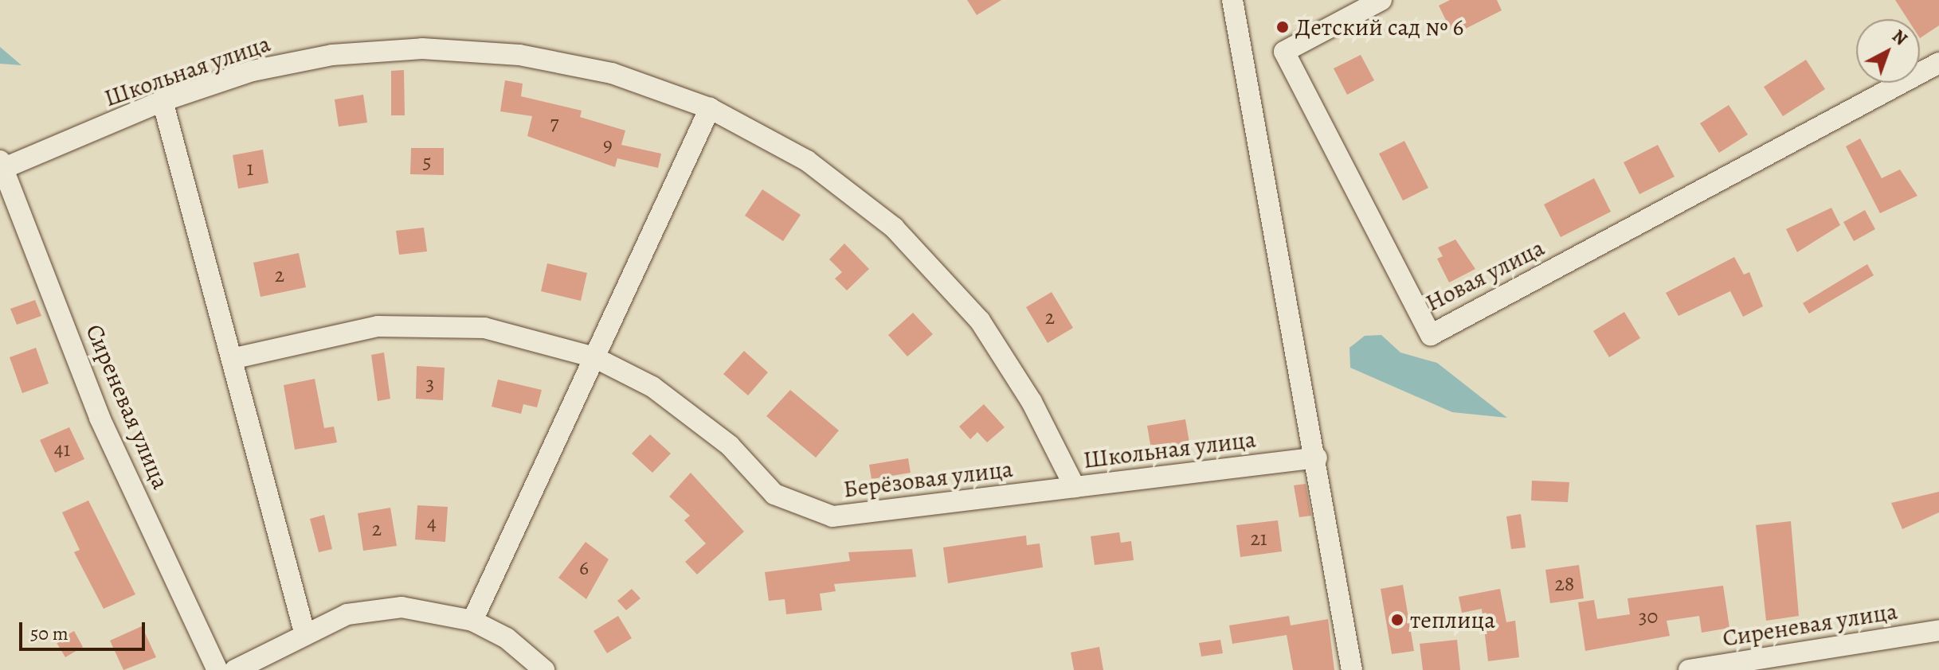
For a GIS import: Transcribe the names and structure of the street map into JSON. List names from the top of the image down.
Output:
{
  "streets": {
    "street": [
      "Школьная улица",
      "Новая улица",
      "Сиреневая улица",
      "Берёзовая улица"
    ]
  },
  "crossings": [
    ["Школьная улица", "Сиреневая улица"],
    ["Школьная улица", "Берёзовая улица"]
  ],
  "places": ["Детский сад № 6", "теплица"],
  "house_numbers": [
    "7",
    "9",
    "5",
    "1",
    "2",
    "2",
    "3",
    "41",
    "4",
    "2",
    "21",
    "6",
    "28",
    "30"
  ],
  "scale_bar": "50 m",
  "north": "top right"
}
